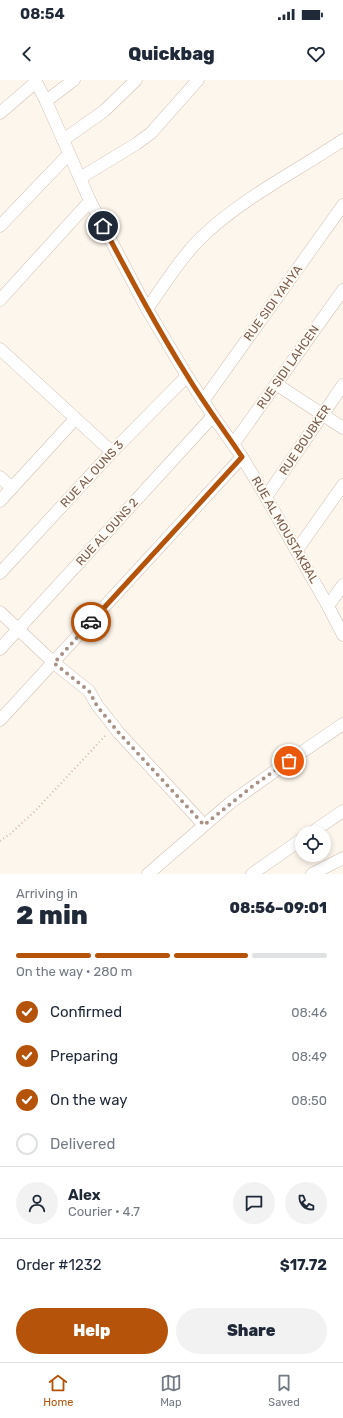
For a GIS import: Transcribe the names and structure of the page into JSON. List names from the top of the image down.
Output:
{
  "streets": {
    "street": [
      "RUE SIDI YAHYA",
      "RUE SIDI LAHCEN",
      "RUE BOUBKER",
      "RUE AL OUNS 3",
      "RUE AL MOUSTAKBAL",
      "RUE AL OUNS 2"
    ]
  },
  "crossings": [
    ["RUE SIDI YAHYA", "RUE AL MOUSTAKBAL"],
    ["RUE SIDI LAHCEN", "RUE AL MOUSTAKBAL"],
    ["RUE BOUBKER", "RUE AL MOUSTAKBAL"],
    ["RUE AL OUNS 3", "RUE AL MOUSTAKBAL"],
    ["RUE AL MOUSTAKBAL", "RUE AL OUNS 2"]
  ],
  "page": {
    "status": "08:54",
    "header": "Quickbag",
    "heading": ["2 min", "Arriving in", "08:56–09:01"],
    "panel": [
      "Alex",
      "Courier · 4.7",
      "Order #1232",
      "$17.72"
    ],
    "bar": "On the way · 280 m",
    "list": [
      ["Confirmed", "08:46"],
      ["Preparing", "08:49"],
      ["On the way", "08:50"],
      "Delivered"
    ],
    "buttons": ["Help", "Share"],
    "tabs": ["Home", "Map", "Saved"]
  }
}
